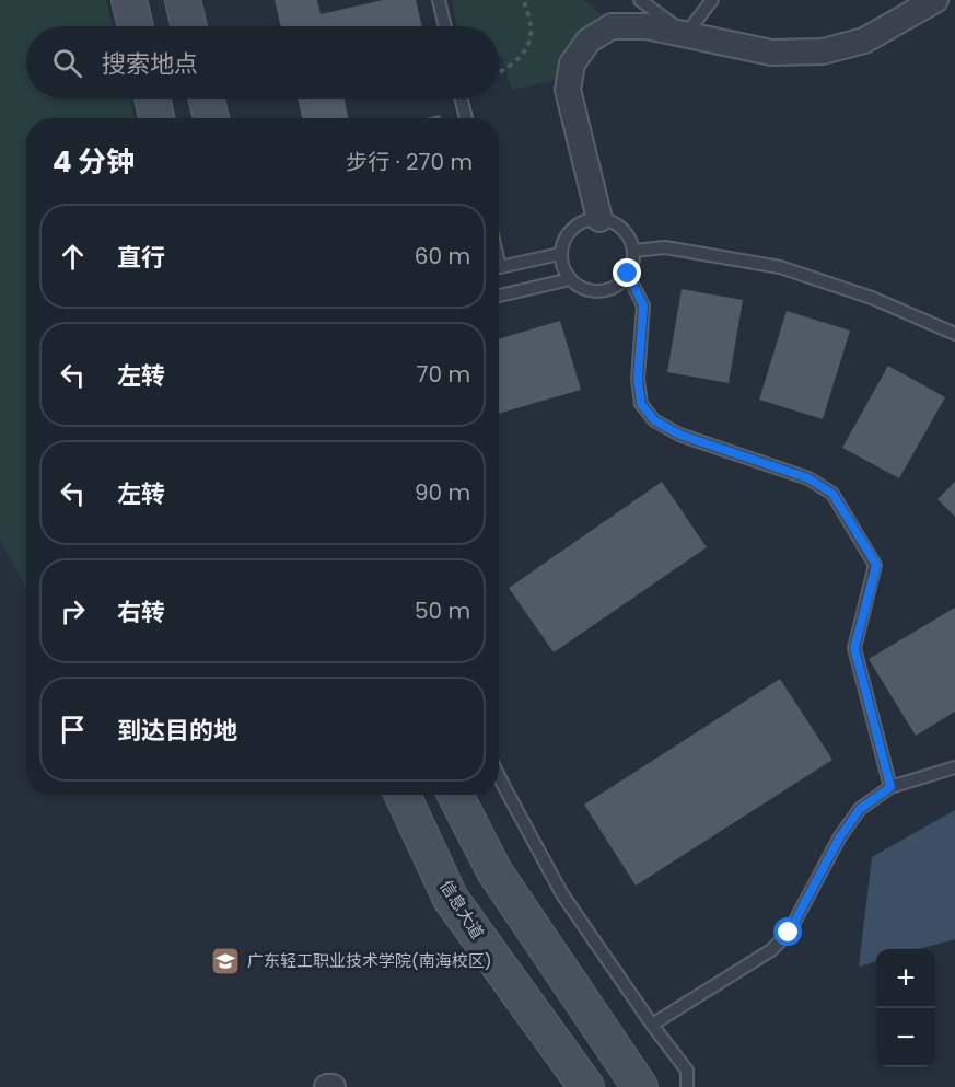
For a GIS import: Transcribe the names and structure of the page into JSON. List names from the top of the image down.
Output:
{
  "streets": {
    "main road": ["信息大道"]
  },
  "places": {
    "school or university": ["广东轻工职业技术学院(南海校区)"]
  },
  "page": {
    "search": "搜索地点",
    "heading": ["4 分钟", "步行 · 270 m"],
    "list": [
      ["直行", "60 m"],
      ["左转", "70 m"],
      ["左转", "90 m"],
      ["右转", "50 m"],
      "到达目的地"
    ],
    "map_buttons": ["+", "−"]
  }
}
